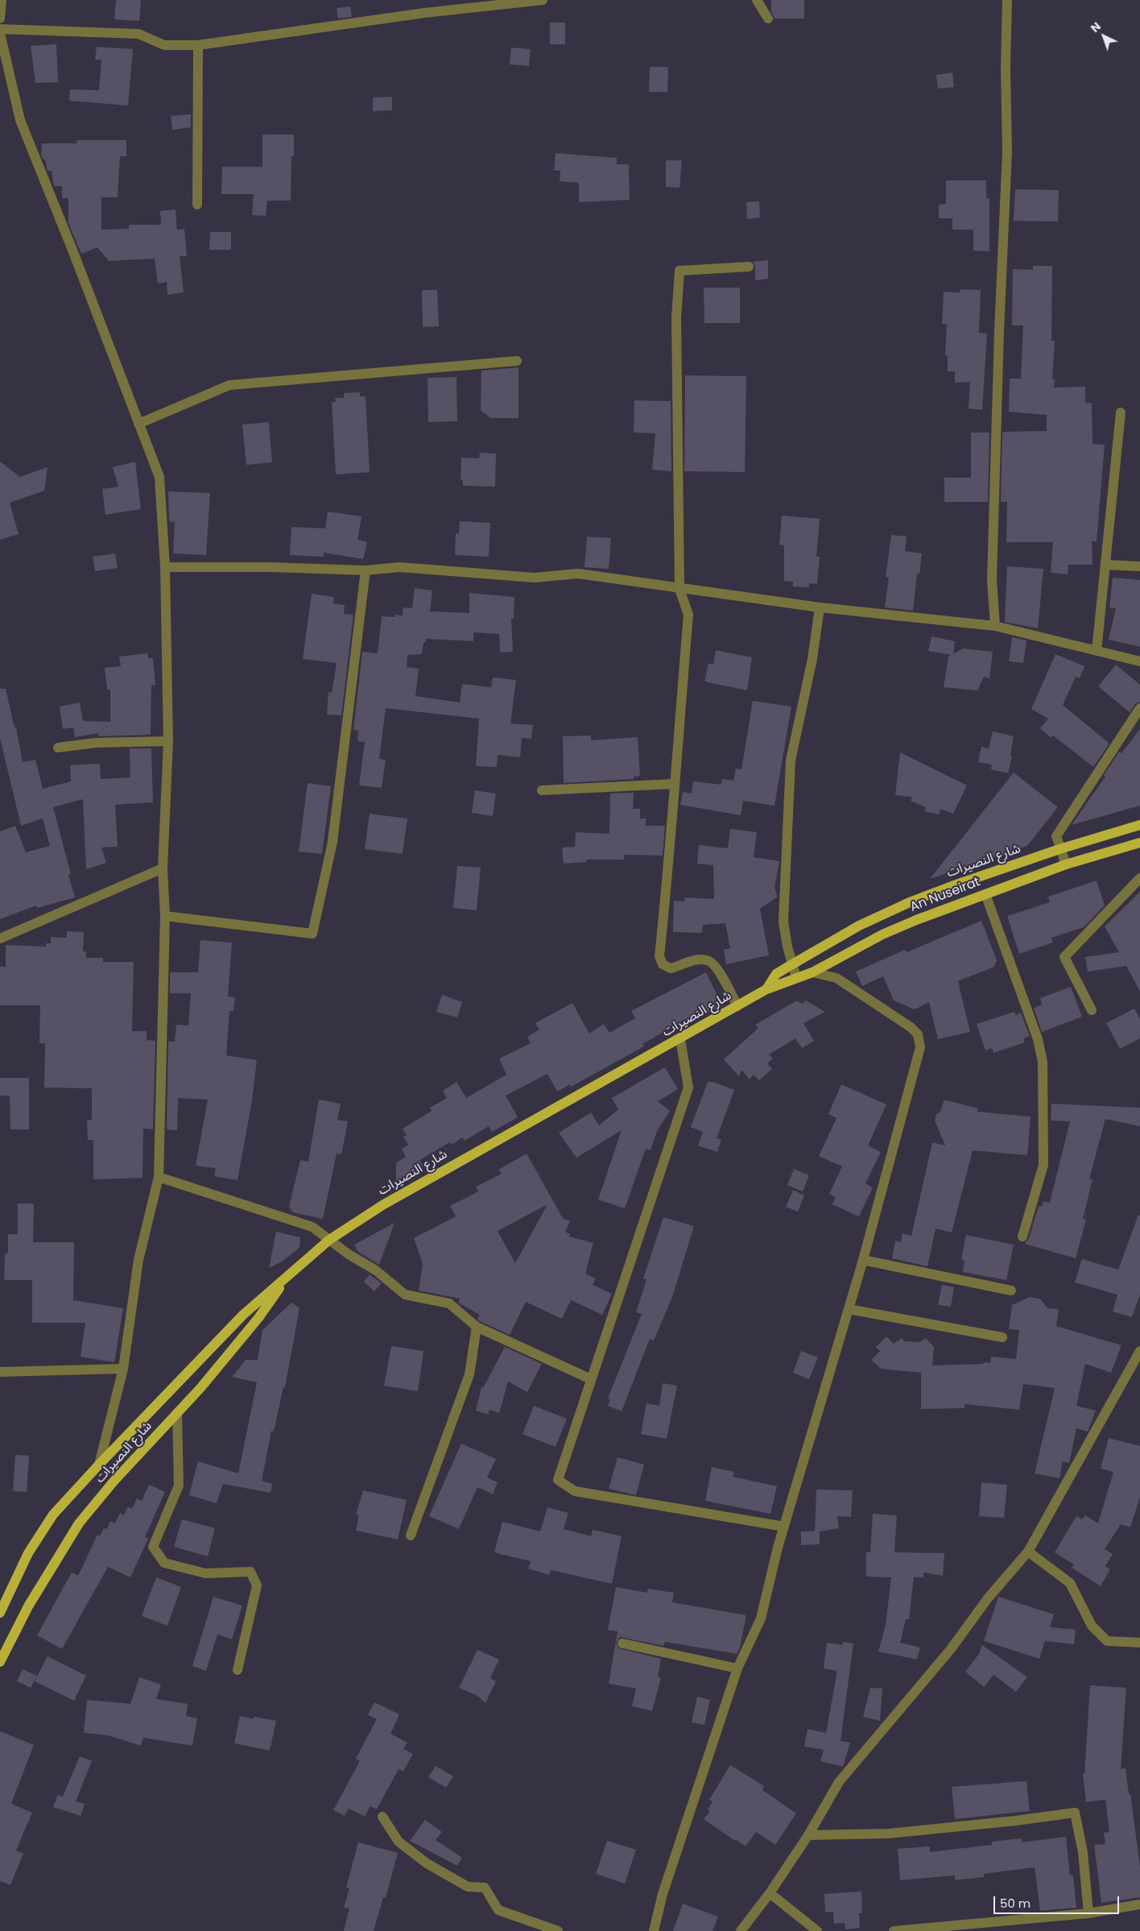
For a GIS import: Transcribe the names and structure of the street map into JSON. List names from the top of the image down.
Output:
{
  "streets": {
    "main road": ["شارع النصيرات", "An Nuseirat"]
  },
  "crossings": [
    ["شارع النصيرات", "An Nuseirat"]
  ],
  "scale_bar": "50 m",
  "north": "top left"
}
